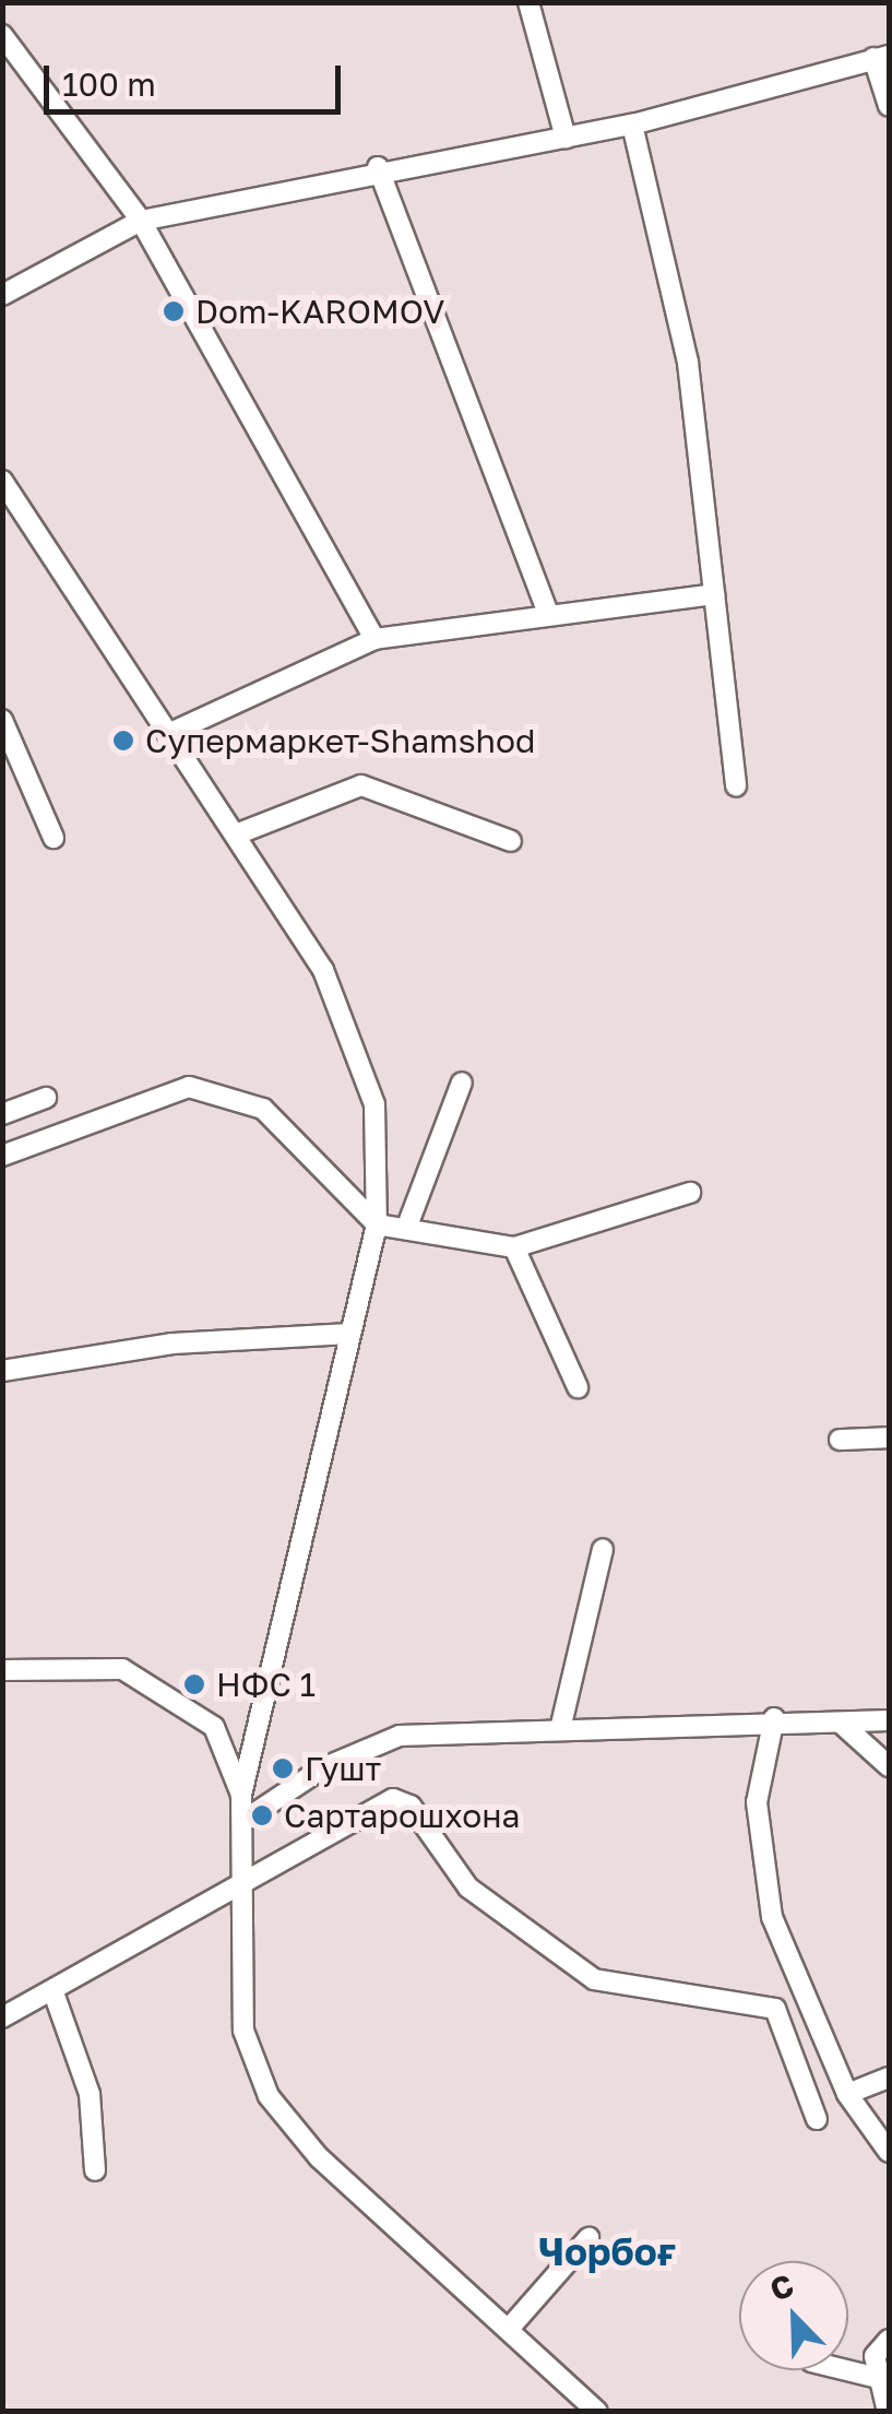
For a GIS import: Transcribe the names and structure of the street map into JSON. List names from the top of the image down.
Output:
{
  "districts": ["Чорбоғ"],
  "places": [
    "Dom-KAROMOV",
    "Супермаркет-Shamshod",
    "НФС 1",
    "Гушт",
    "Сартарошхона"
  ],
  "scale_bar": "100 m",
  "north": "top left"
}
